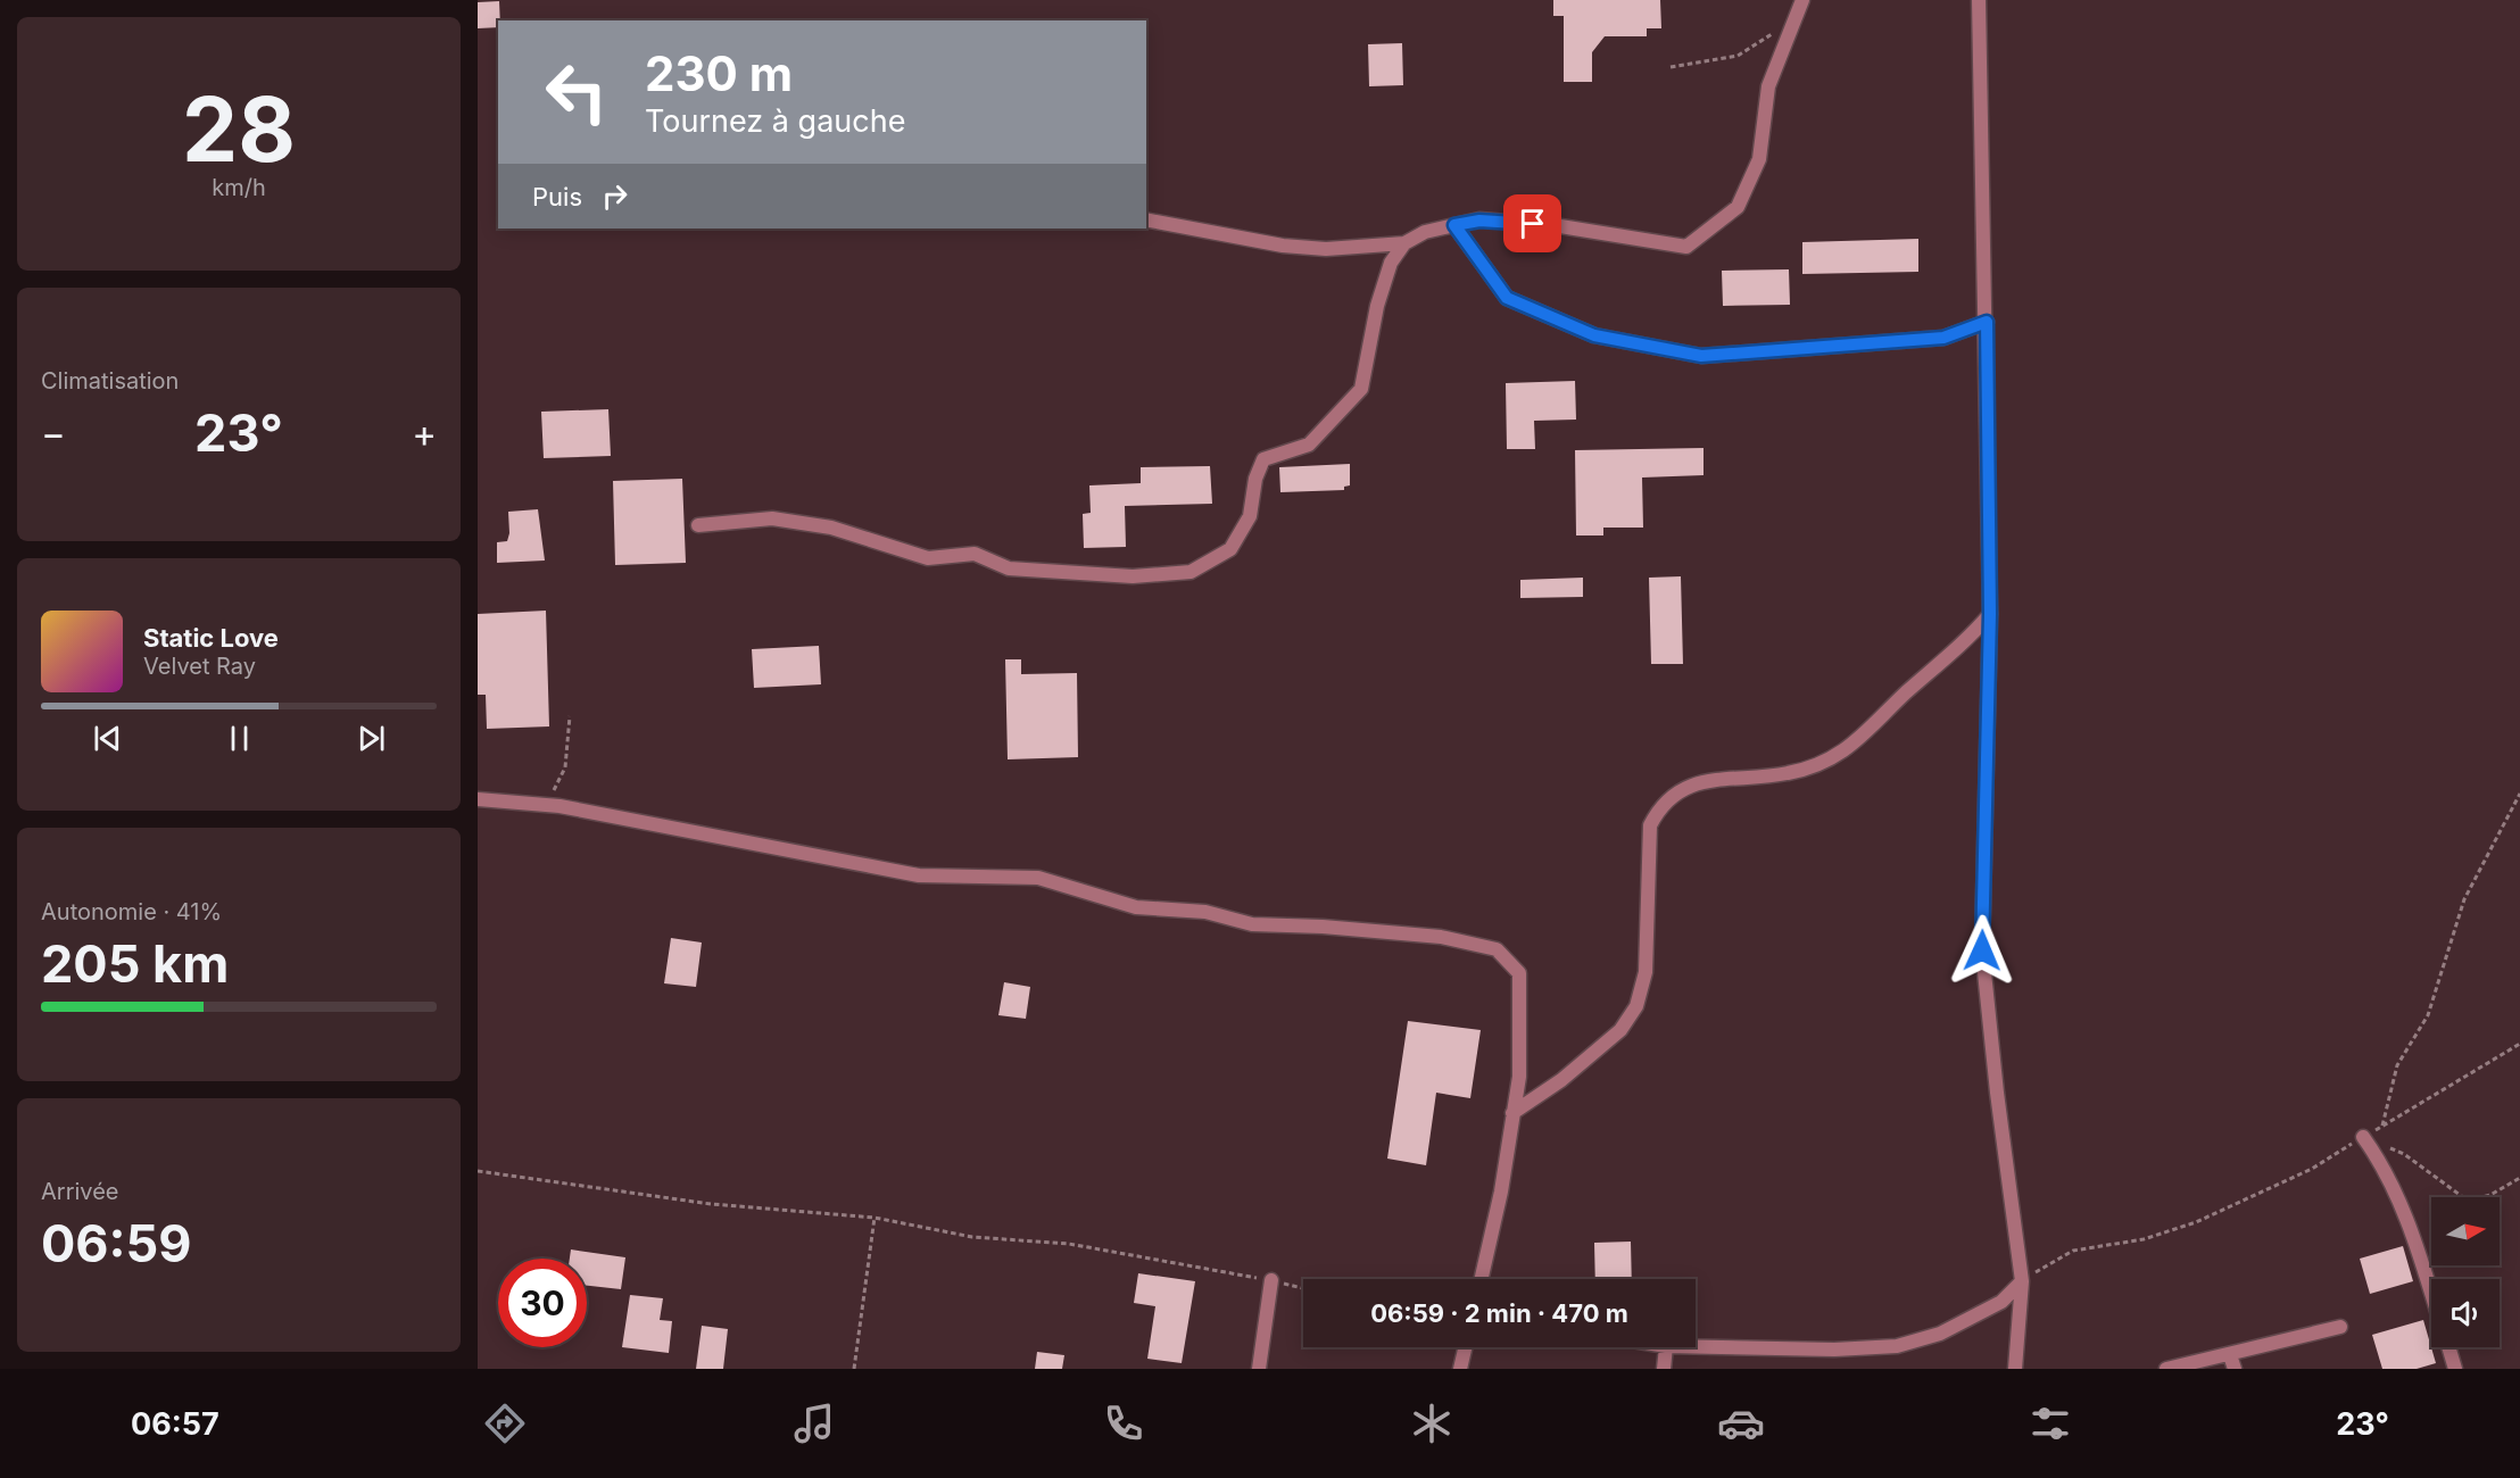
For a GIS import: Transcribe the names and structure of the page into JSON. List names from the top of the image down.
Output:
{
  "north": "right",
  "page": {
    "tile": [
      ["28", "km/h"],
      "Climatisation",
      ["Autonomie · 41%", "205 km"],
      ["Arrivée", "06:59"]
    ],
    "turn": ["230 m", "Tournez à gauche"],
    "then": "Puis",
    "heat": ["−", "23°", "+"],
    "song": ["Static Love", "Velvet Ray"],
    "limit": "30",
    "trip": "06:59 · 2 min · 470 m",
    "tabs": ["06:57", "23°"]
  }
}
